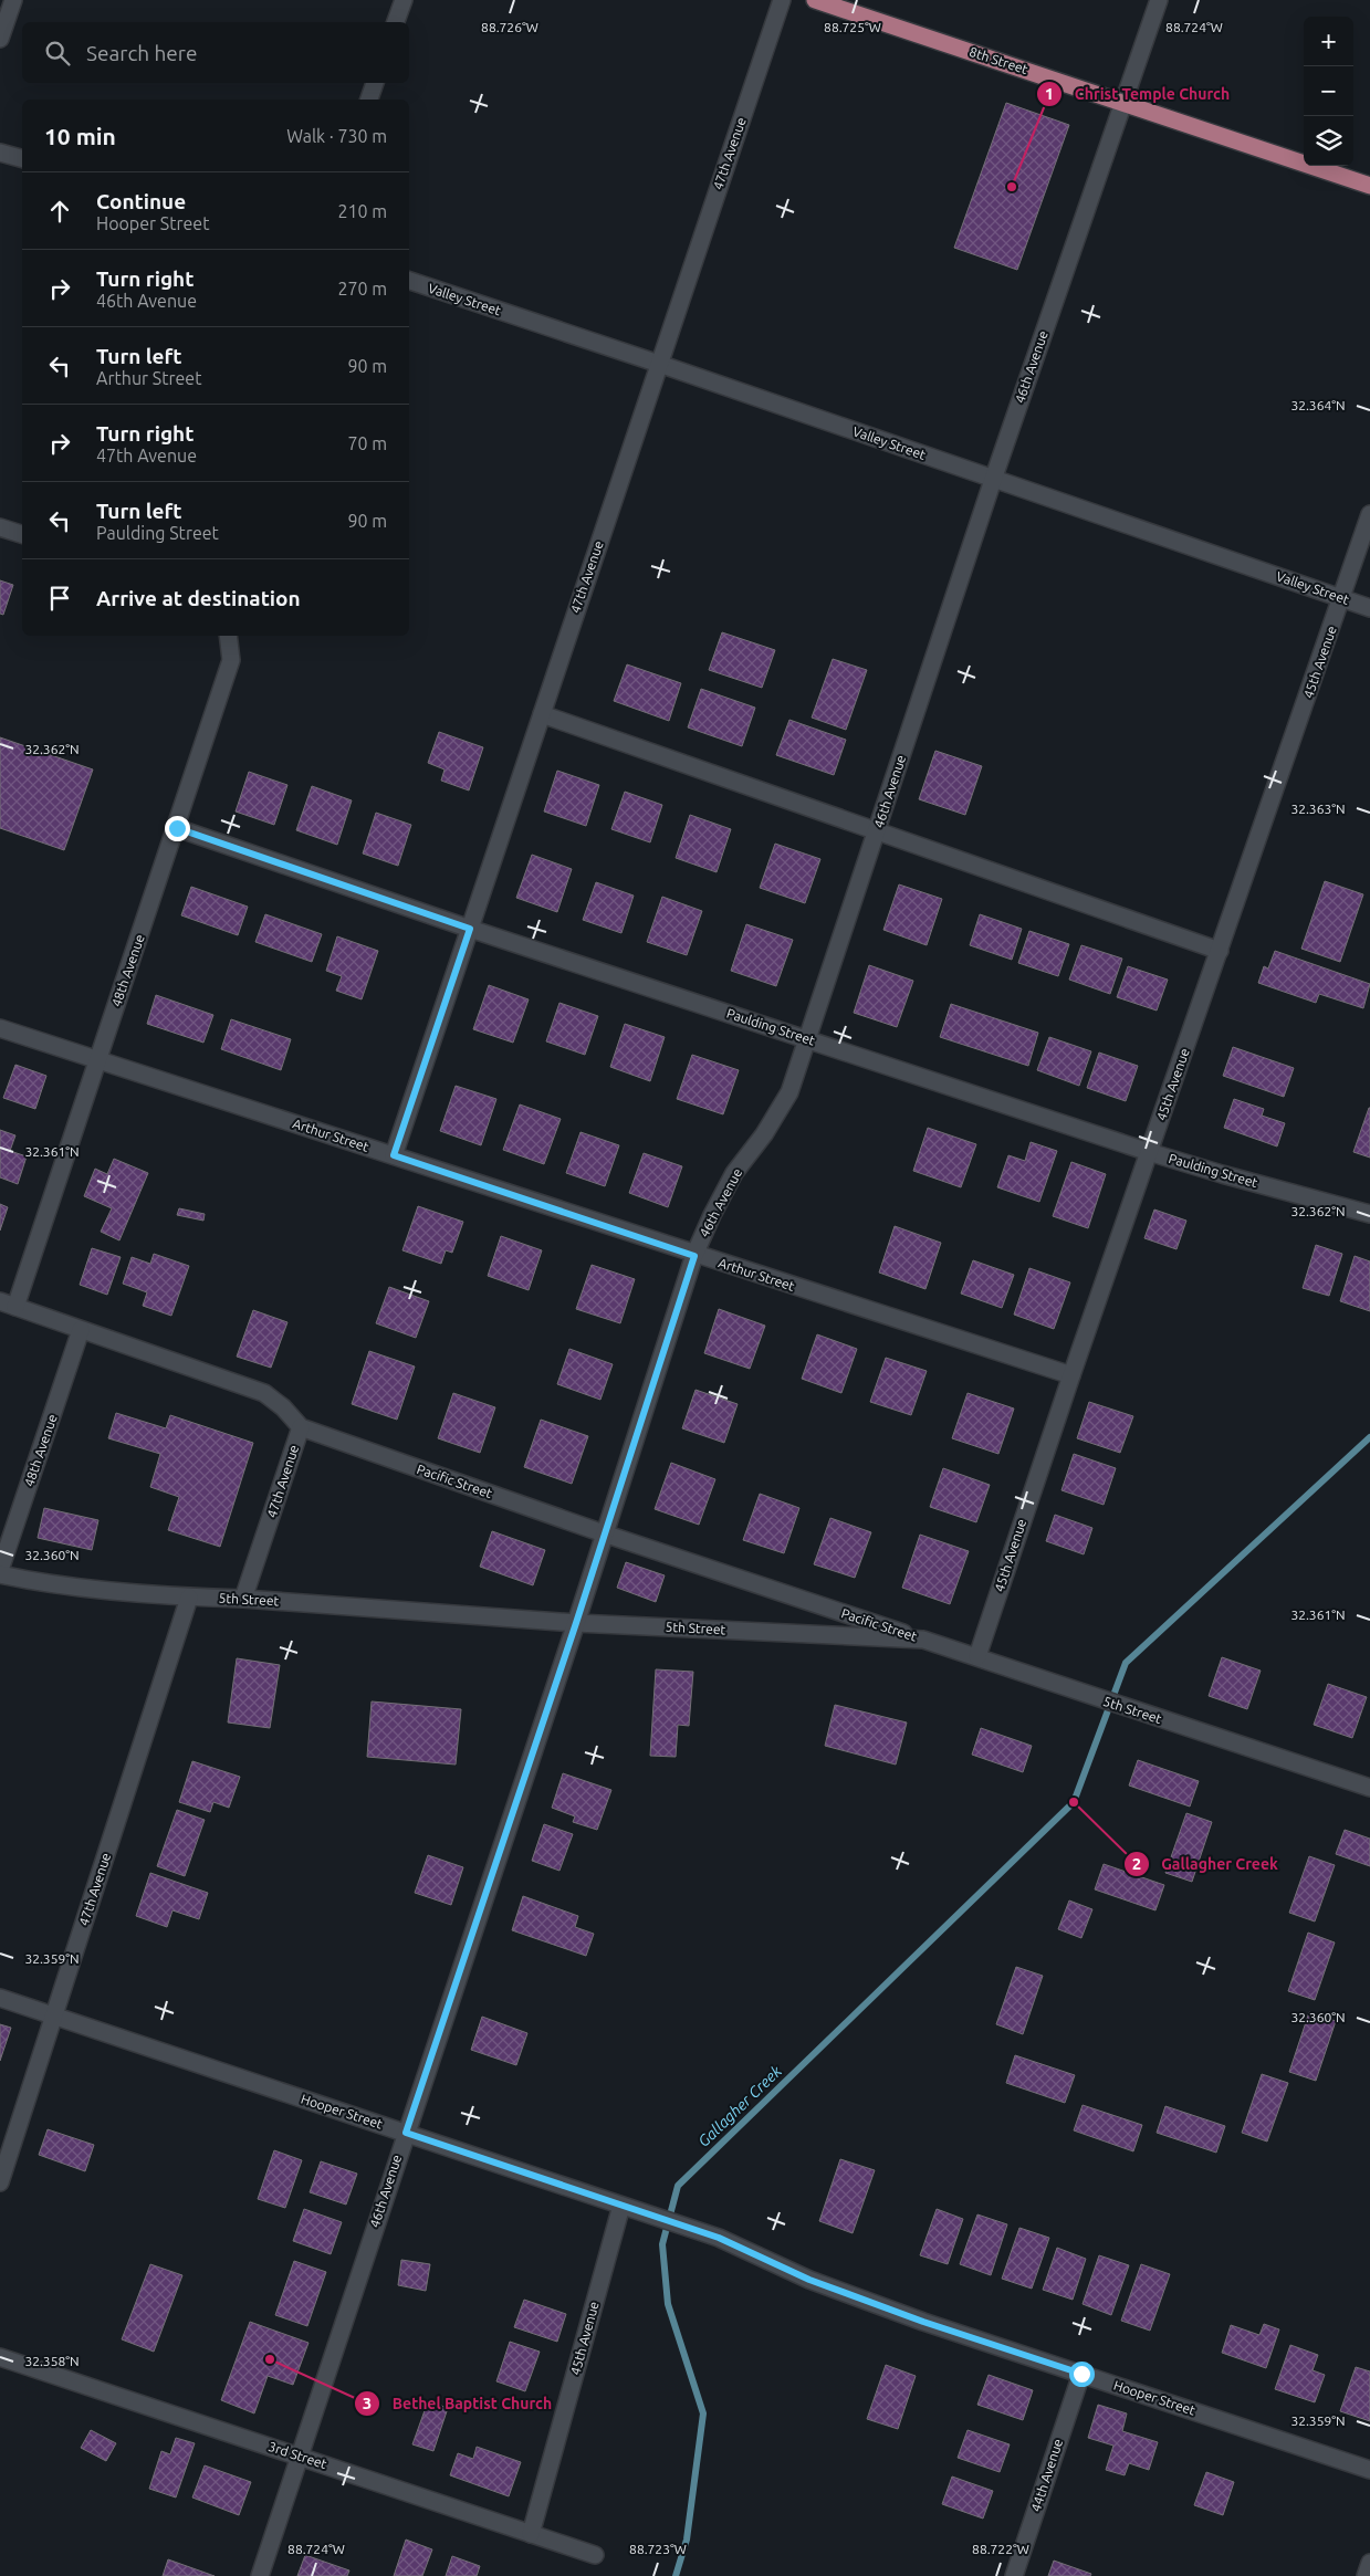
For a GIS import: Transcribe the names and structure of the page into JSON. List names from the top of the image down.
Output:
{
  "streets": {
    "main road": ["8th Street"],
    "street": [
      "47th Avenue",
      "Valley Street",
      "46th Avenue",
      "45th Avenue",
      "48th Avenue",
      "Paulding Street",
      "Arthur Street",
      "Pacific Street",
      "5th Street",
      "Hooper Street",
      "3rd Street",
      "44th Avenue"
    ]
  },
  "crossings": [
    ["8th Street", "46th Avenue"],
    ["47th Avenue", "Valley Street"],
    ["47th Avenue", "Paulding Street"],
    ["47th Avenue", "Arthur Street"],
    ["47th Avenue", "Pacific Street"],
    ["47th Avenue", "5th Street"],
    ["47th Avenue", "Hooper Street"],
    ["Valley Street", "46th Avenue"],
    ["Valley Street", "45th Avenue"],
    ["46th Avenue", "Paulding Street"],
    ["46th Avenue", "Arthur Street"],
    ["46th Avenue", "Pacific Street"],
    ["46th Avenue", "5th Street"],
    ["46th Avenue", "Hooper Street"],
    ["46th Avenue", "3rd Street"],
    ["45th Avenue", "Paulding Street"],
    ["45th Avenue", "Arthur Street"],
    ["45th Avenue", "5th Street"],
    ["45th Avenue", "Hooper Street"],
    ["45th Avenue", "3rd Street"],
    ["48th Avenue", "Paulding Street"],
    ["48th Avenue", "Arthur Street"],
    ["48th Avenue", "Pacific Street"],
    ["48th Avenue", "5th Street"],
    ["Pacific Street", "5th Street"],
    ["Hooper Street", "44th Avenue"]
  ],
  "water": ["Gallagher Creek"],
  "places": ["Christ Temple Church", "Gallagher Creek", "Bethel Baptist Church"],
  "page": {
    "map_buttons": ["+", "−"],
    "search": "Search here",
    "heading": ["10 min", "Walk · 730 m"],
    "list": [
      ["Continue", "Hooper Street", "210 m"],
      ["Turn right", "46th Avenue", "270 m"],
      ["Turn left", "Arthur Street", "90 m"],
      ["Turn right", "47th Avenue", "70 m"],
      ["Turn left", "Paulding Street", "90 m"],
      "Arrive at destination"
    ]
  },
  "coordinates": [
    "88.726°W",
    "88.725°W",
    "88.724°W",
    "32.364°N",
    "32.362°N",
    "32.363°N",
    "32.361°N",
    "32.360°N",
    "32.359°N",
    "32.358°N",
    "88.723°W",
    "88.722°W"
  ]
}
